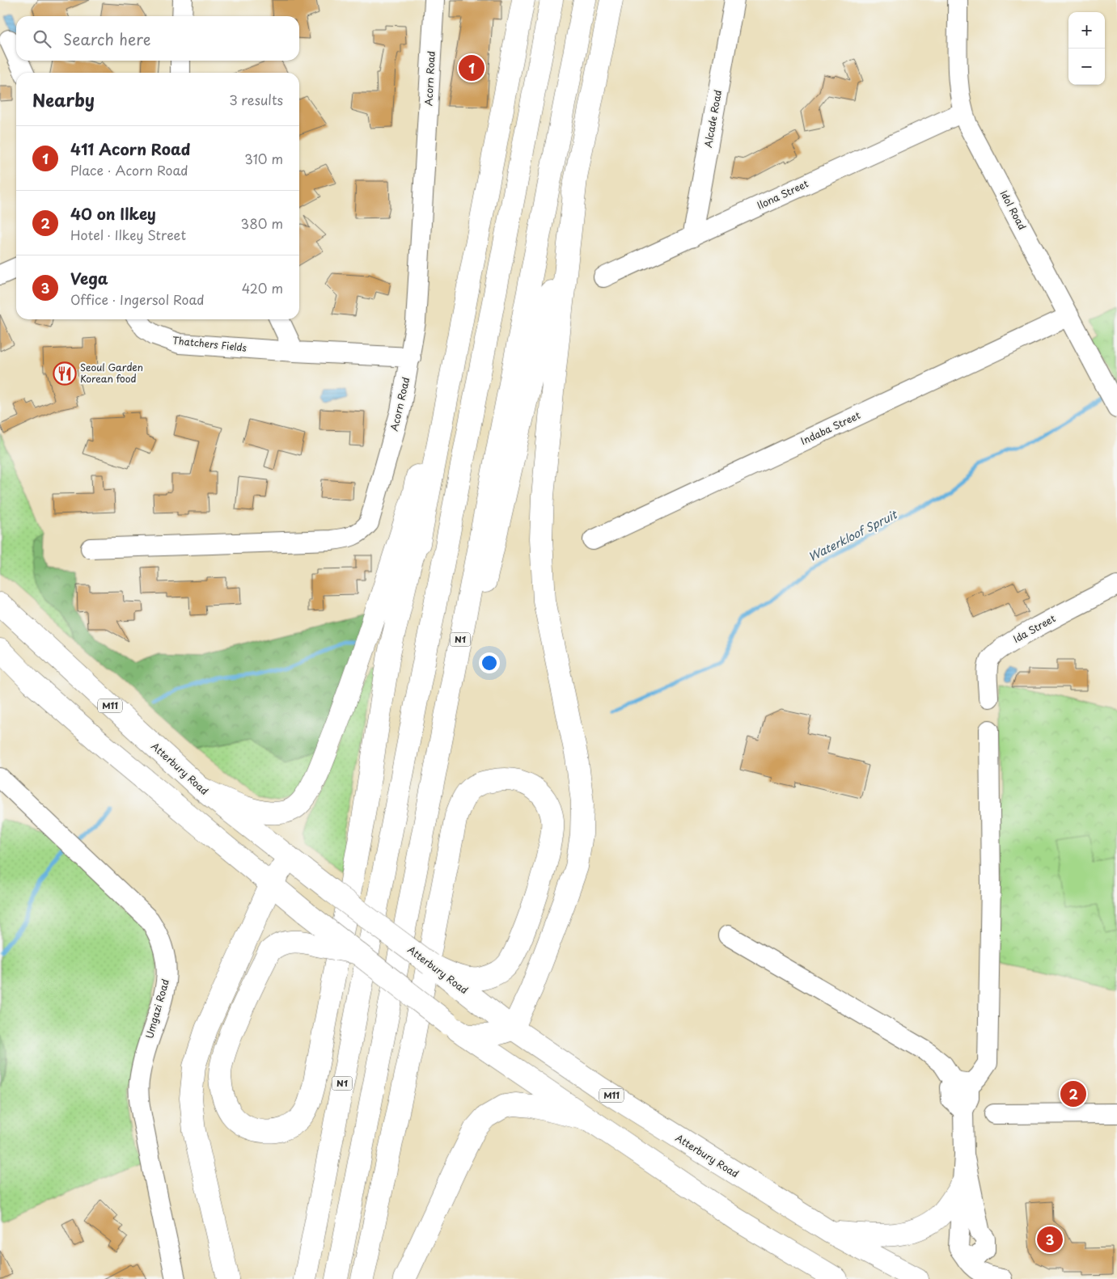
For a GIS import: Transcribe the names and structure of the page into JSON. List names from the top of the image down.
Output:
{
  "streets": {
    "main road": ["N1", "M11", "Atterbury Road"],
    "street": [
      "Acorn Road",
      "Alcade Road",
      "Ilona Street",
      "Idol Road",
      "Thatchers Fields",
      "Indaba Street",
      "Ida Street",
      "Umgazi Road"
    ]
  },
  "crossings": [
    ["Acorn Road", "Thatchers Fields"],
    ["Alcade Road", "Ilona Street"],
    ["Ilona Street", "Idol Road"],
    ["Idol Road", "Indaba Street"]
  ],
  "water": ["Waterkloof Spruit"],
  "places": {
    "restaurant": ["Seoul Garden Korean food"]
  },
  "page": {
    "map_buttons": ["+", "−"],
    "search": "Search here",
    "pins": ["1", "2", "3"],
    "heading": ["Nearby", "3 results"],
    "list": [
      {
        "mark": "1",
        "name": "411 Acorn Road",
        "note": "Place · Acorn Road",
        "value": "310 m"
      },
      {
        "mark": "2",
        "name": "40 on Ilkey",
        "note": "Hotel · Ilkey Street",
        "value": "380 m"
      },
      {
        "mark": "3",
        "name": "Vega",
        "note": "Office · Ingersol Road",
        "value": "420 m"
      }
    ]
  }
}
